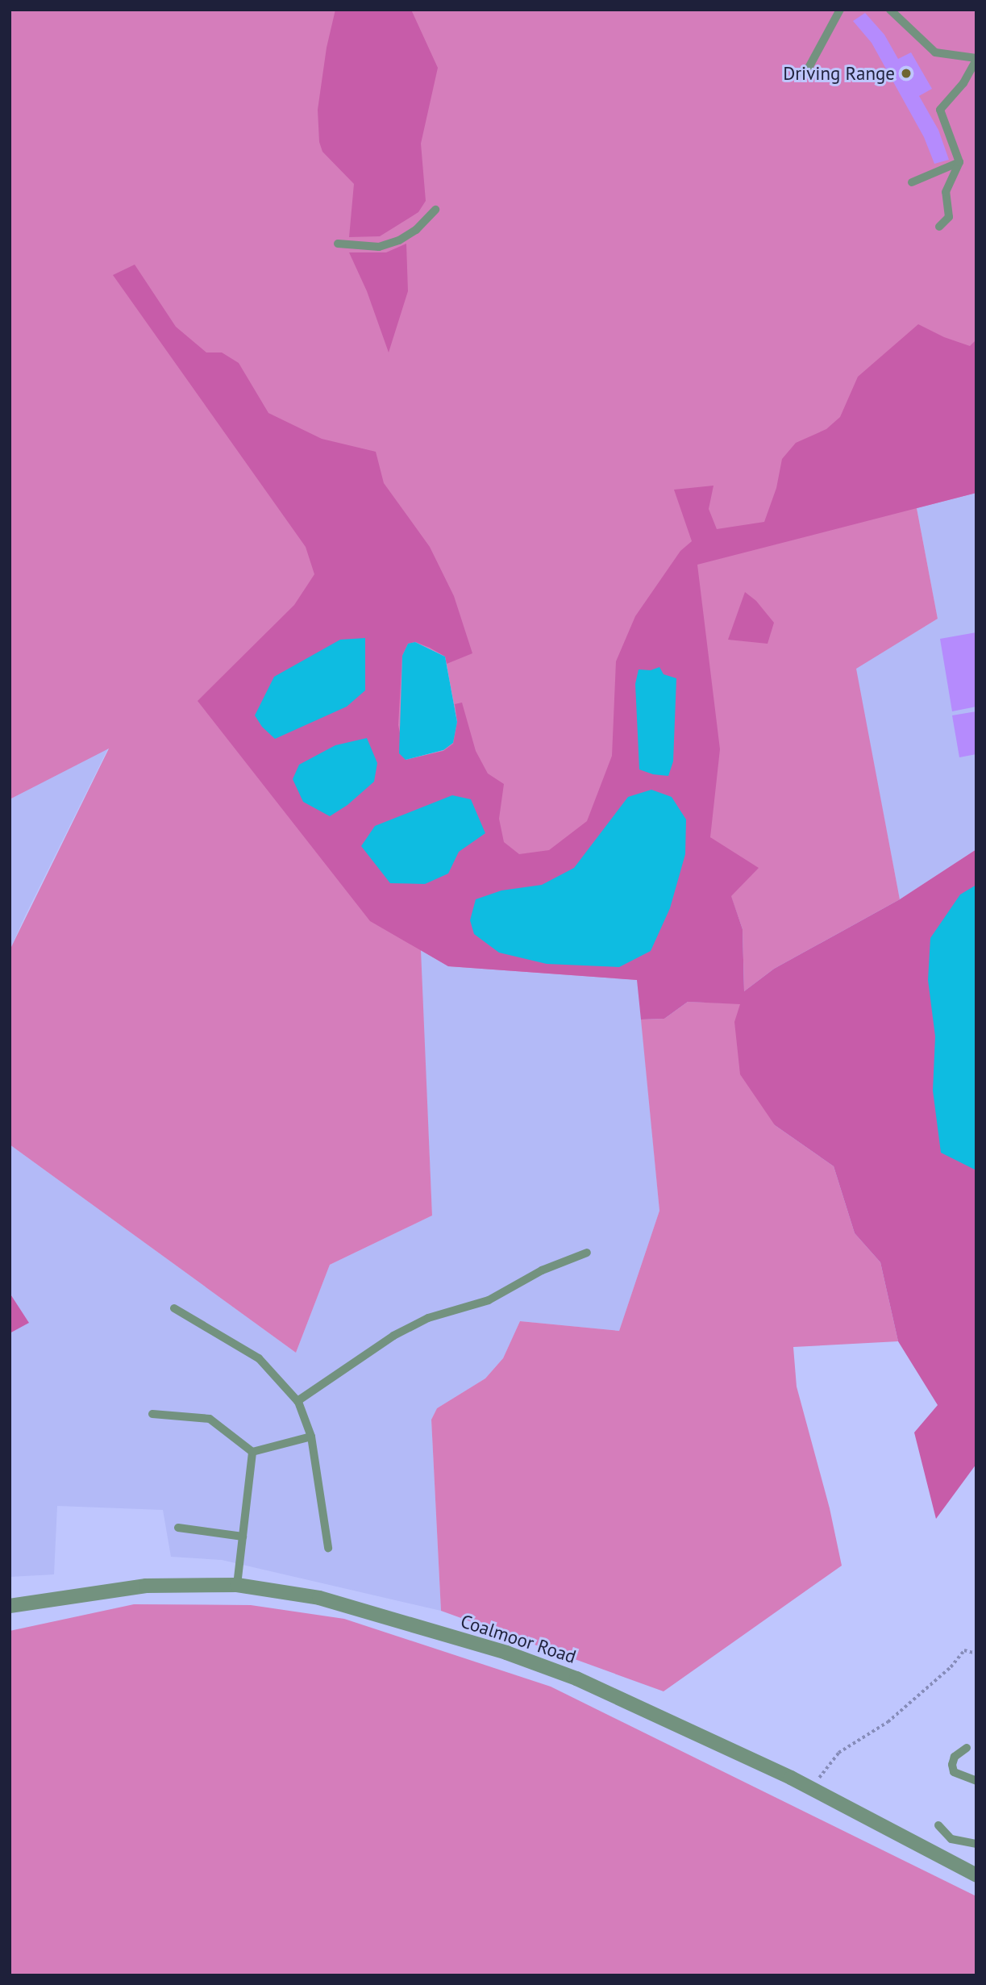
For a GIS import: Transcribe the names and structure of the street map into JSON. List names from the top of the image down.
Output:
{
  "streets": {
    "street": ["Coalmoor Road"]
  },
  "places": ["Driving Range"]
}
